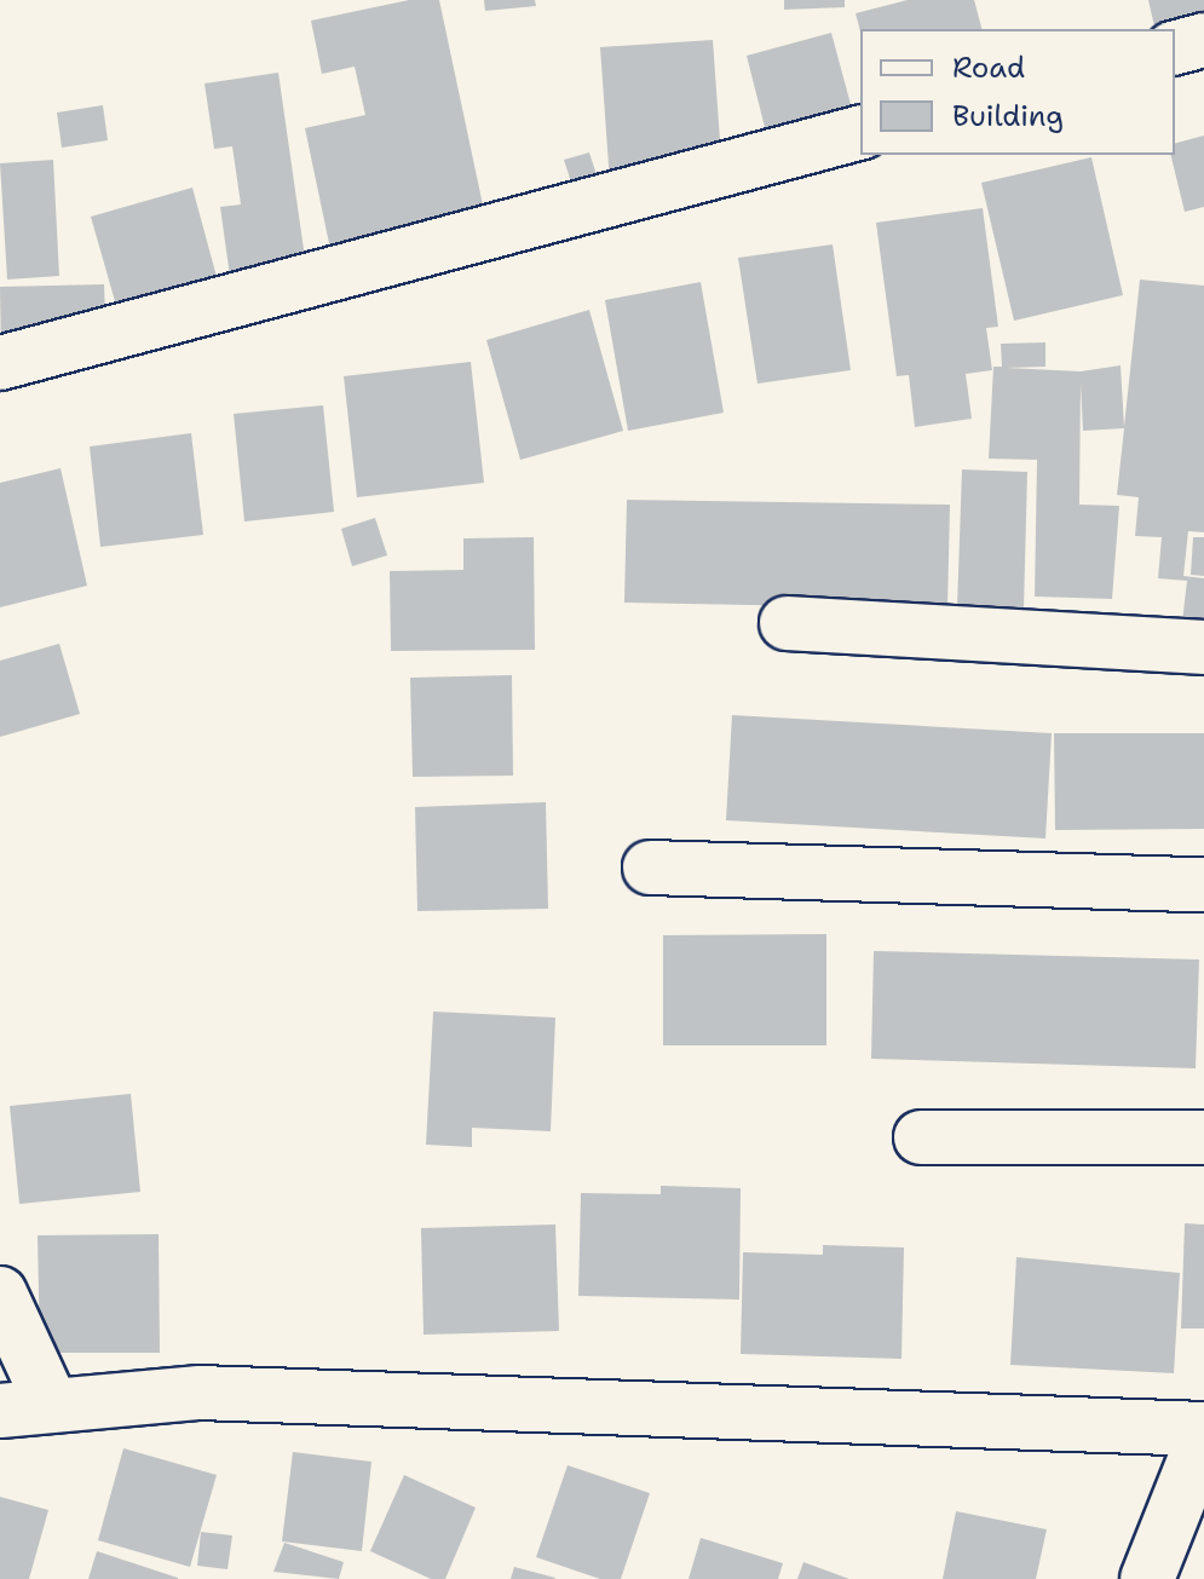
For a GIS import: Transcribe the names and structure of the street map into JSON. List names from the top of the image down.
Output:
{
  "legend": ["Road", "Building"]
}
